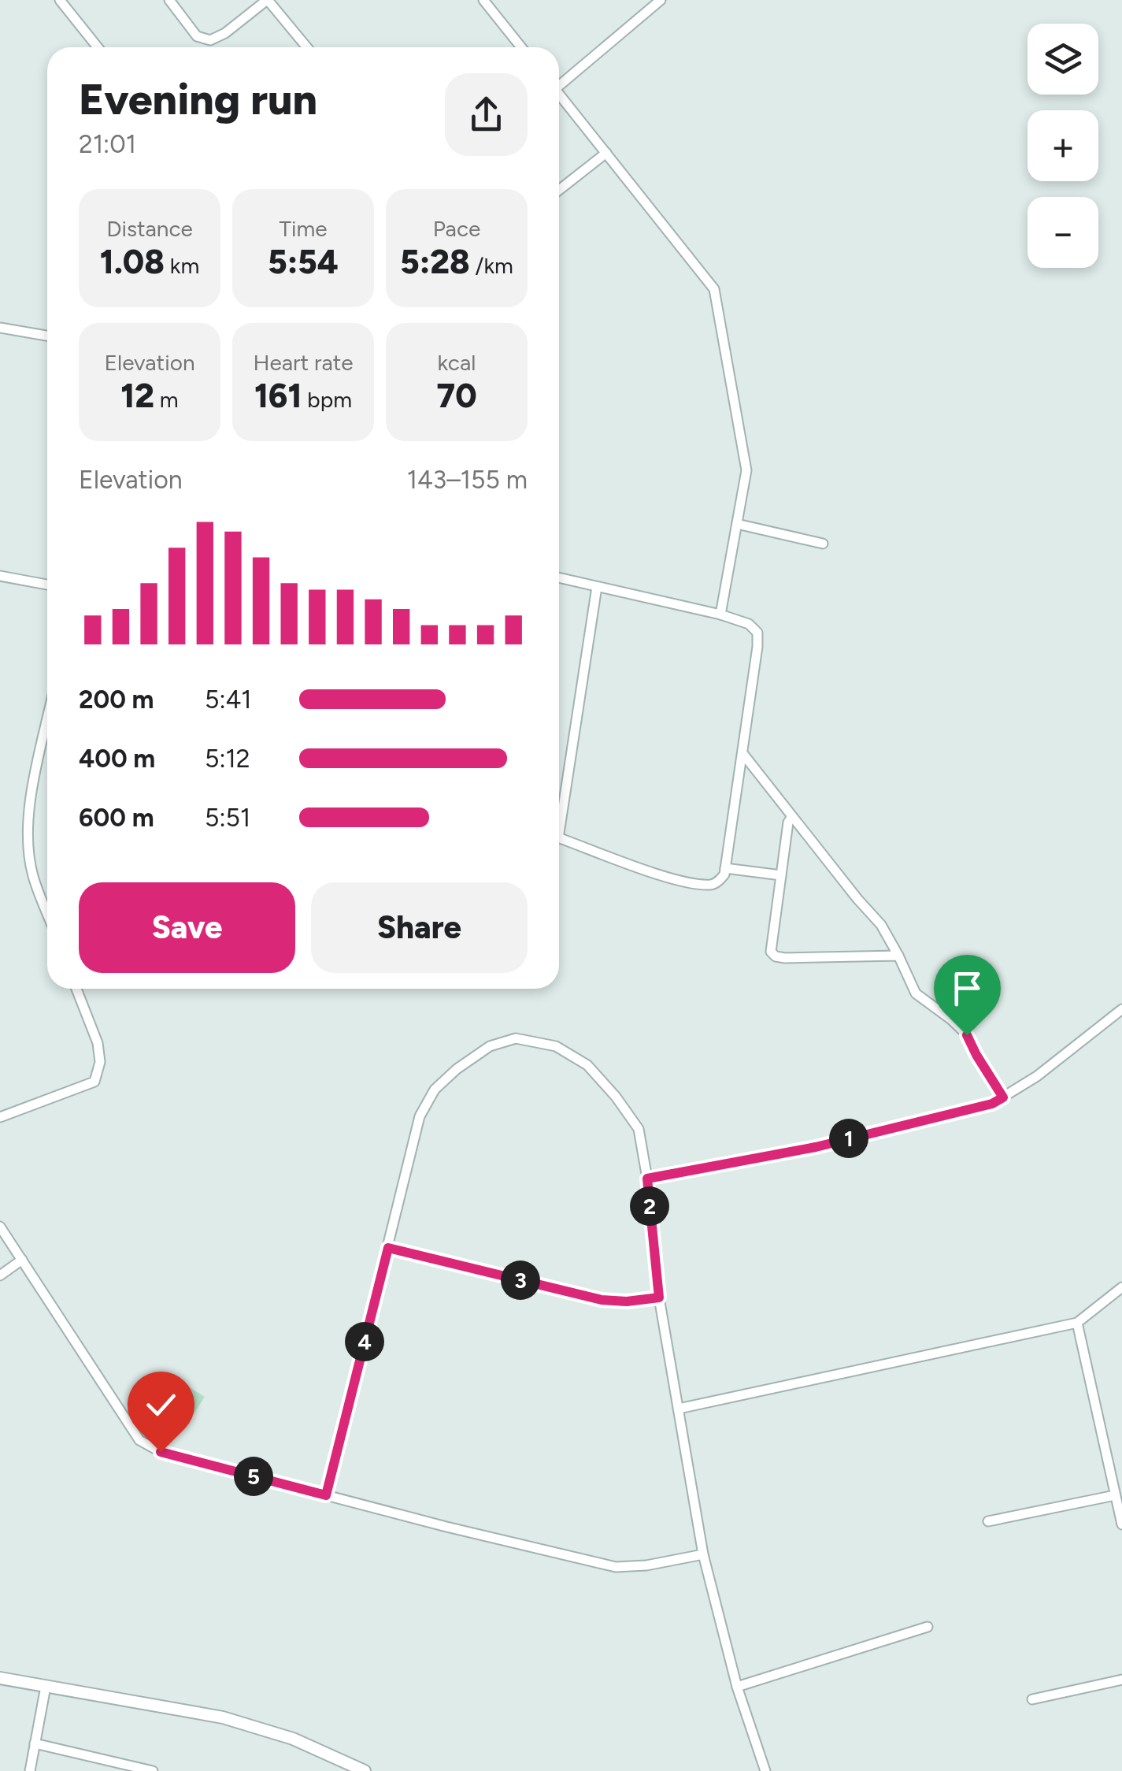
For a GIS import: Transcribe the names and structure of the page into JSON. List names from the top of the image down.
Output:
{
  "page": {
    "map_buttons": ["+", "−"],
    "heading": ["Evening run", "21:01"],
    "stats": [
      ["Distance", "1.08 km"],
      ["Time", "5:54"],
      ["Pace", "5:28 /km"],
      ["Elevation", "12 m"],
      ["Heart rate", "161 bpm"],
      ["kcal", "70"]
    ],
    "chart": ["Elevation", "143–155 m"],
    "list": [
      {
        "name": "200 m",
        "note": "5:41"
      },
      {
        "name": "400 m",
        "note": "5:12"
      },
      {
        "name": "600 m",
        "note": "5:51"
      }
    ],
    "buttons": ["Save", "Share"],
    "pins": [
      "1",
      "2",
      "3",
      "4",
      "5"
    ]
  }
}
